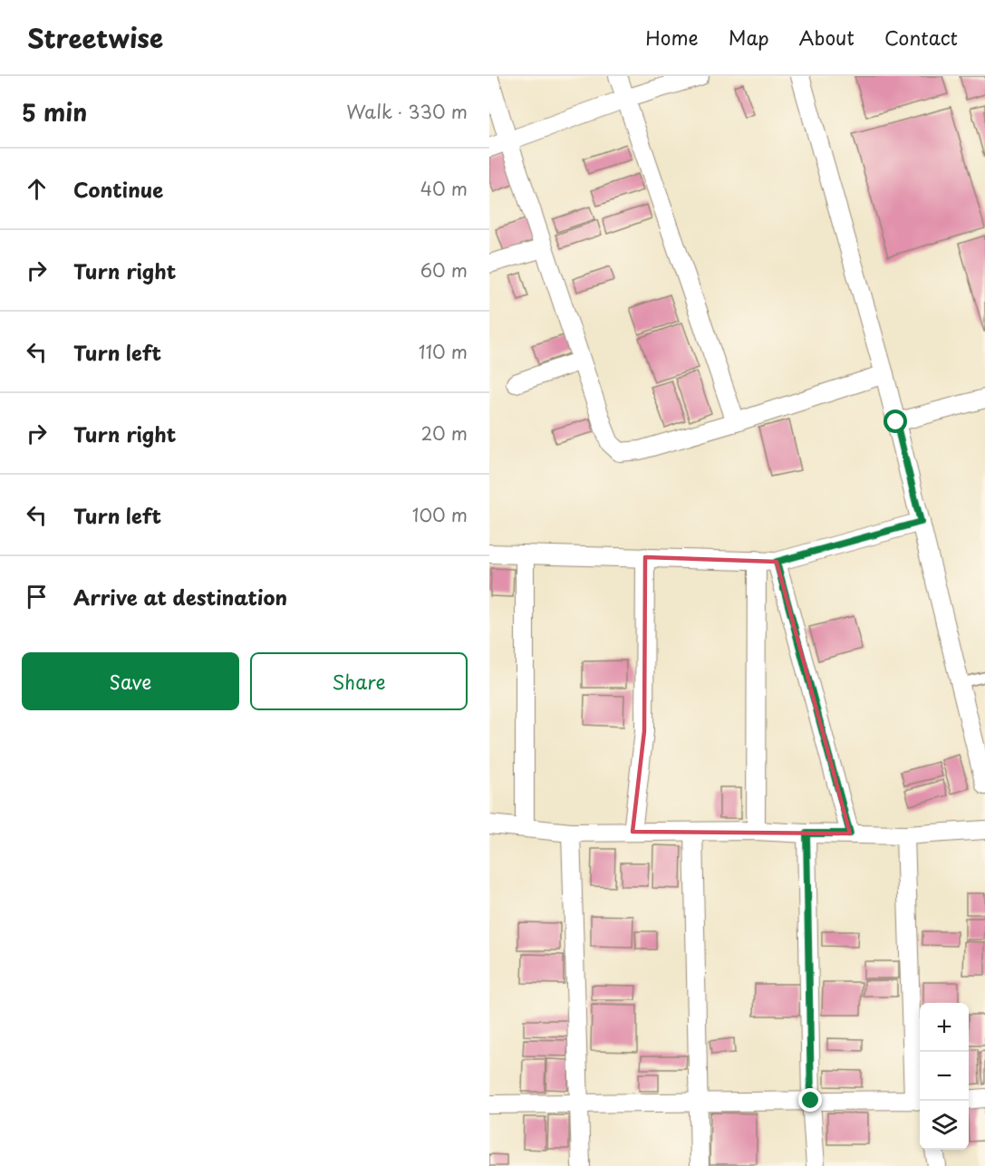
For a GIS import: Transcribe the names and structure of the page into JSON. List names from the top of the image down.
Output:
{
  "page": {
    "header": "Streetwise",
    "nav": [
      "Home",
      "Map",
      "About",
      "Contact"
    ],
    "heading": ["5 min", "Walk · 330 m"],
    "list": [
      ["Continue", "40 m"],
      ["Turn right", "60 m"],
      ["Turn left", "110 m"],
      ["Turn right", "20 m"],
      ["Turn left", "100 m"],
      "Arrive at destination"
    ],
    "buttons": ["Save", "Share"],
    "map_buttons": ["+", "−"]
  }
}
